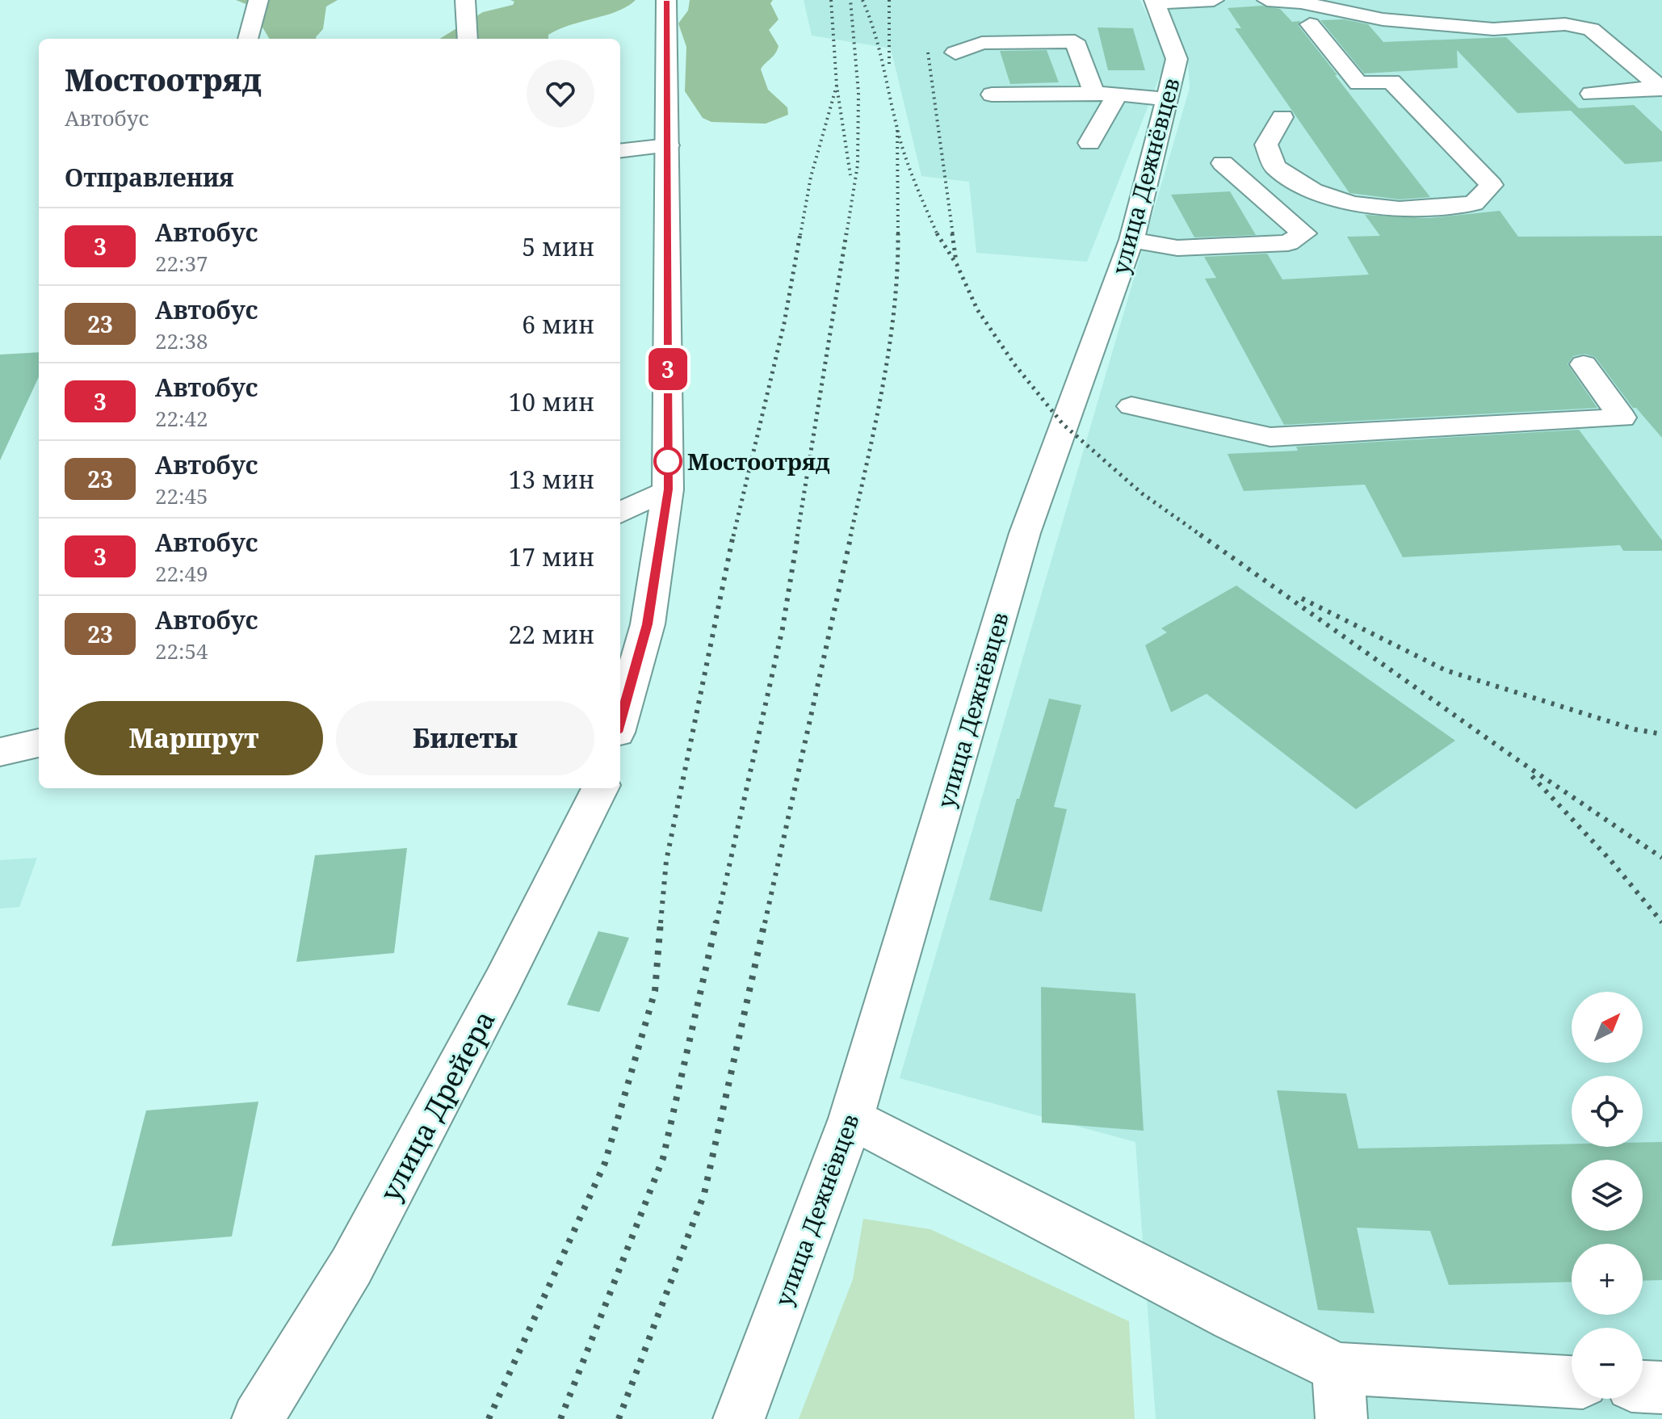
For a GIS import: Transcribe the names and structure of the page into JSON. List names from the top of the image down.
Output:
{
  "streets": {
    "street": ["улица Дежнёвцев", "улица Дрейера"]
  },
  "places": ["Мостоотряд"],
  "lines": ["bus line 3"],
  "north": "top right",
  "page": {
    "on_map": "3",
    "heading": [
      ["Мостоотряд", "Автобус"],
      "Отправления"
    ],
    "list": [
      {
        "mark": "3",
        "name": "Автобус",
        "note": "22:37",
        "value": "5 мин"
      },
      {
        "mark": "23",
        "name": "Автобус",
        "note": "22:38",
        "value": "6 мин"
      },
      {
        "mark": "3",
        "name": "Автобус",
        "note": "22:42",
        "value": "10 мин"
      },
      {
        "mark": "23",
        "name": "Автобус",
        "note": "22:45",
        "value": "13 мин"
      },
      {
        "mark": "3",
        "name": "Автобус",
        "note": "22:49",
        "value": "17 мин"
      },
      {
        "mark": "23",
        "name": "Автобус",
        "note": "22:54",
        "value": "22 мин"
      }
    ],
    "buttons": ["Маршрут", "Билеты"],
    "map_buttons": ["+", "−"]
  }
}
